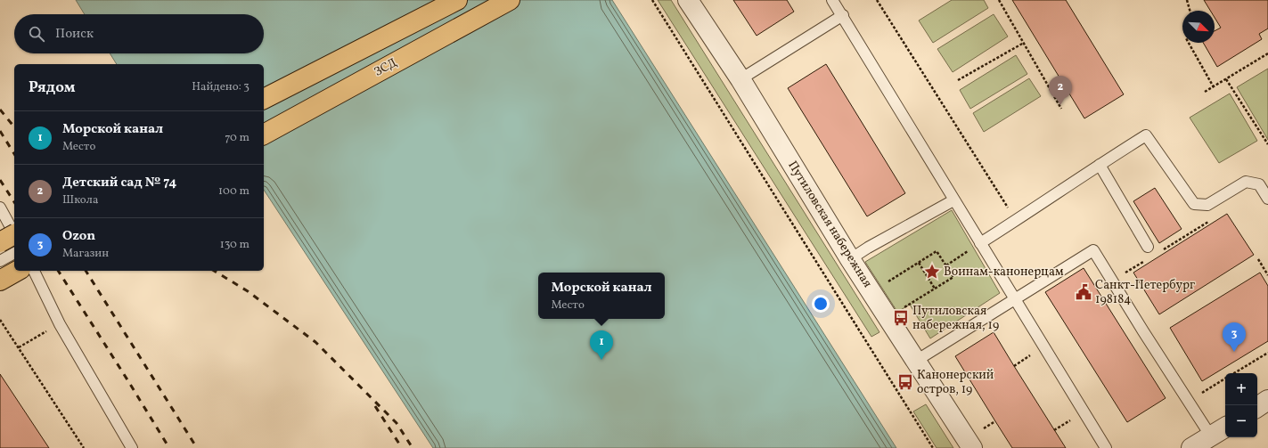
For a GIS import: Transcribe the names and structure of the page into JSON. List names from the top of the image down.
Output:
{
  "streets": {
    "highway": ["ЗСД"],
    "street": ["Путиловская набережная"]
  },
  "places": {
    "place": ["Воинам-канонерцам"],
    "public building": ["Санкт-Петербург 198184"],
    "bus stop": ["Путиловская набережная, 19", "Канонерский остров, 19"]
  },
  "north": "bottom right",
  "page": {
    "search": "Поиск",
    "heading": ["Рядом", "Найдено: 3"],
    "pins": ["2", "3", "1"],
    "list": [
      {
        "mark": "1",
        "name": "Морской канал",
        "note": "Место",
        "value": "70 m"
      },
      {
        "mark": "2",
        "name": "Детский сад № 74",
        "note": "Школа",
        "value": "100 m"
      },
      {
        "mark": "3",
        "name": "Ozon",
        "note": "Магазин",
        "value": "130 m"
      }
    ],
    "popup": ["Морской канал", "Место"],
    "map_buttons": ["+", "−"]
  }
}
